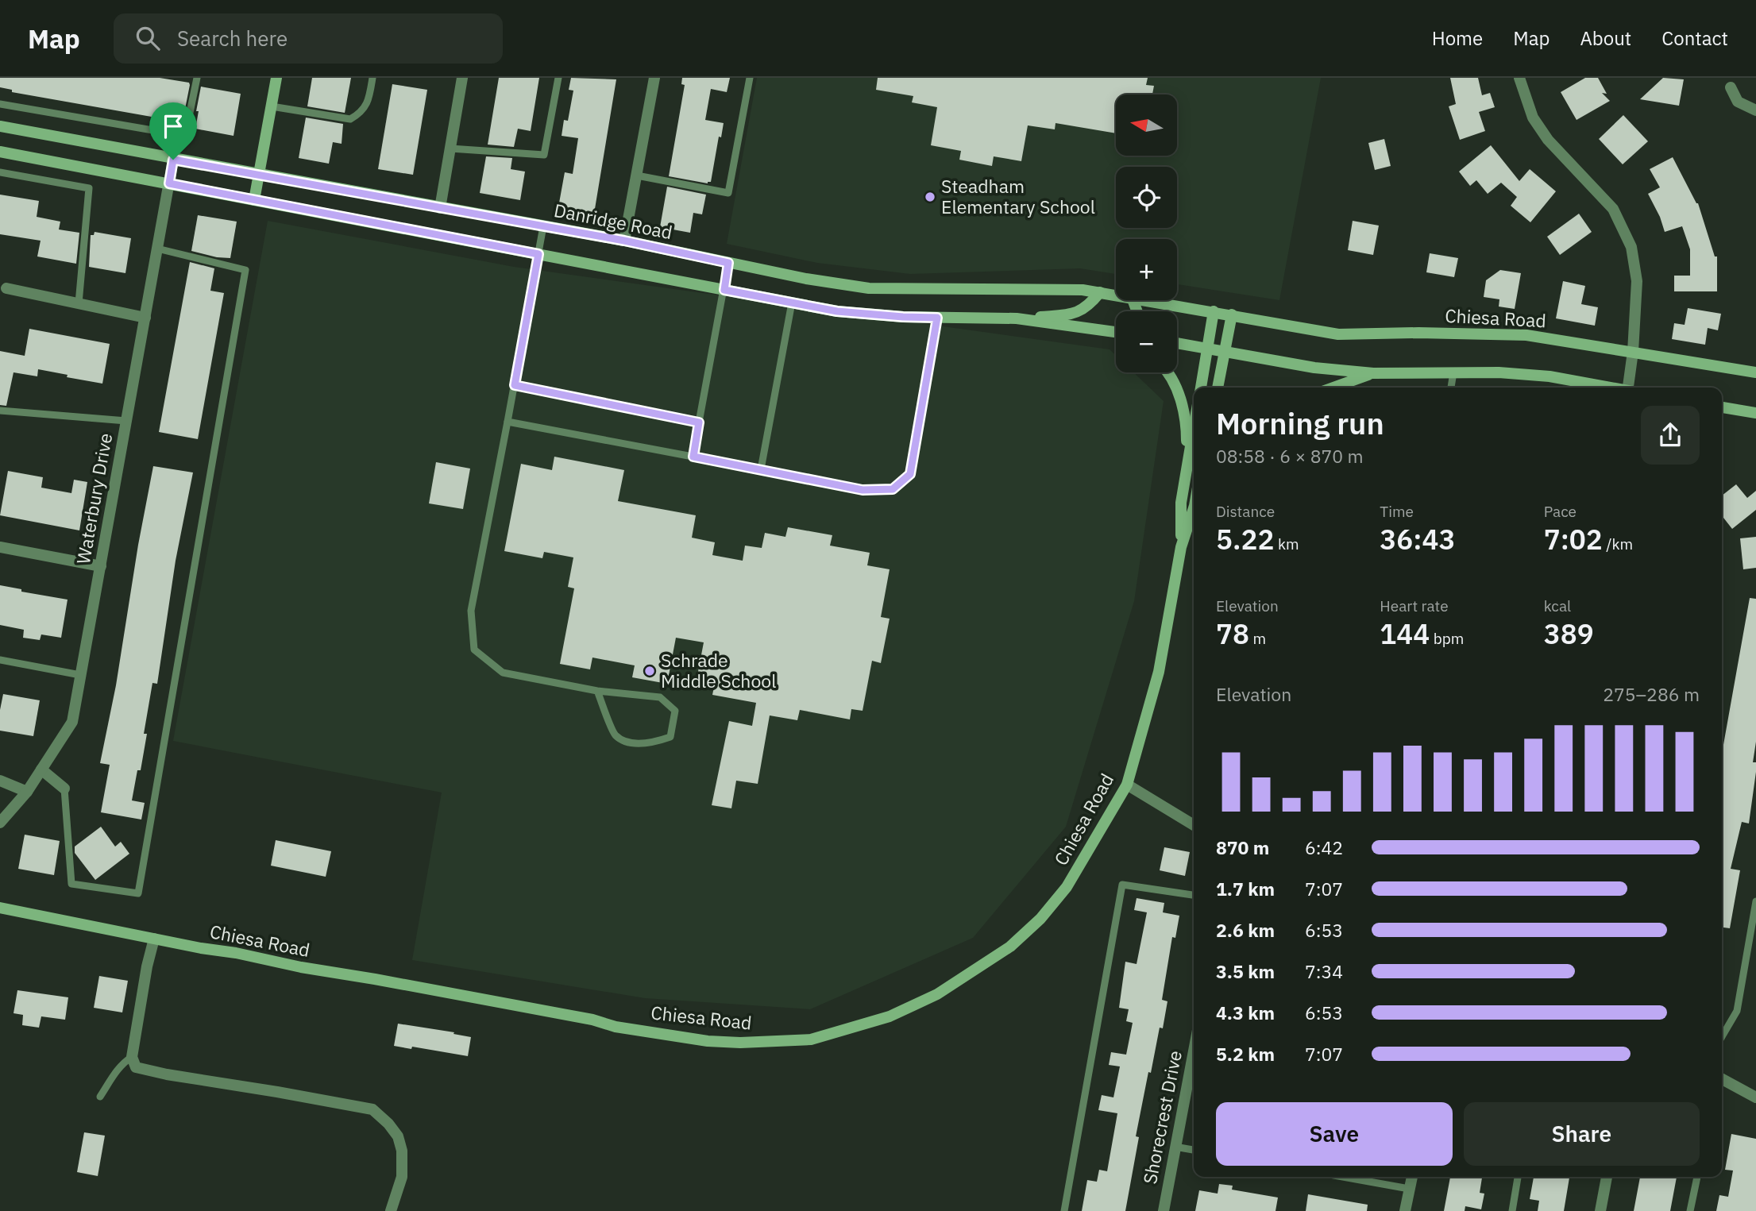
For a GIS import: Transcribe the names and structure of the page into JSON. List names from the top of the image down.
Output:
{
  "streets": {
    "main road": ["Danridge Road", "Chiesa Road"],
    "street": ["Waterbury Drive", "Shorecrest Drive"]
  },
  "crossings": [
    ["Danridge Road", "Chiesa Road"],
    ["Danridge Road", "Waterbury Drive"]
  ],
  "places": ["Steadham Elementary School", "Schrade Middle School"],
  "north": "left",
  "page": {
    "header": "Map",
    "search": "Search here",
    "nav": [
      "Home",
      "Map",
      "About",
      "Contact"
    ],
    "map_buttons": ["+", "−"],
    "heading": ["Morning run", "08:58 · 6 × 870 m"],
    "stats": [
      ["Distance", "5.22 km"],
      ["Time", "36:43"],
      ["Pace", "7:02 /km"],
      ["Elevation", "78 m"],
      ["Heart rate", "144 bpm"],
      ["kcal", "389"]
    ],
    "chart": ["Elevation", "275–286 m"],
    "list": [
      {
        "name": "870 m",
        "note": "6:42"
      },
      {
        "name": "1.7 km",
        "note": "7:07"
      },
      {
        "name": "2.6 km",
        "note": "6:53"
      },
      {
        "name": "3.5 km",
        "note": "7:34"
      },
      {
        "name": "4.3 km",
        "note": "6:53"
      },
      {
        "name": "5.2 km",
        "note": "7:07"
      }
    ],
    "buttons": ["Save", "Share"]
  }
}
